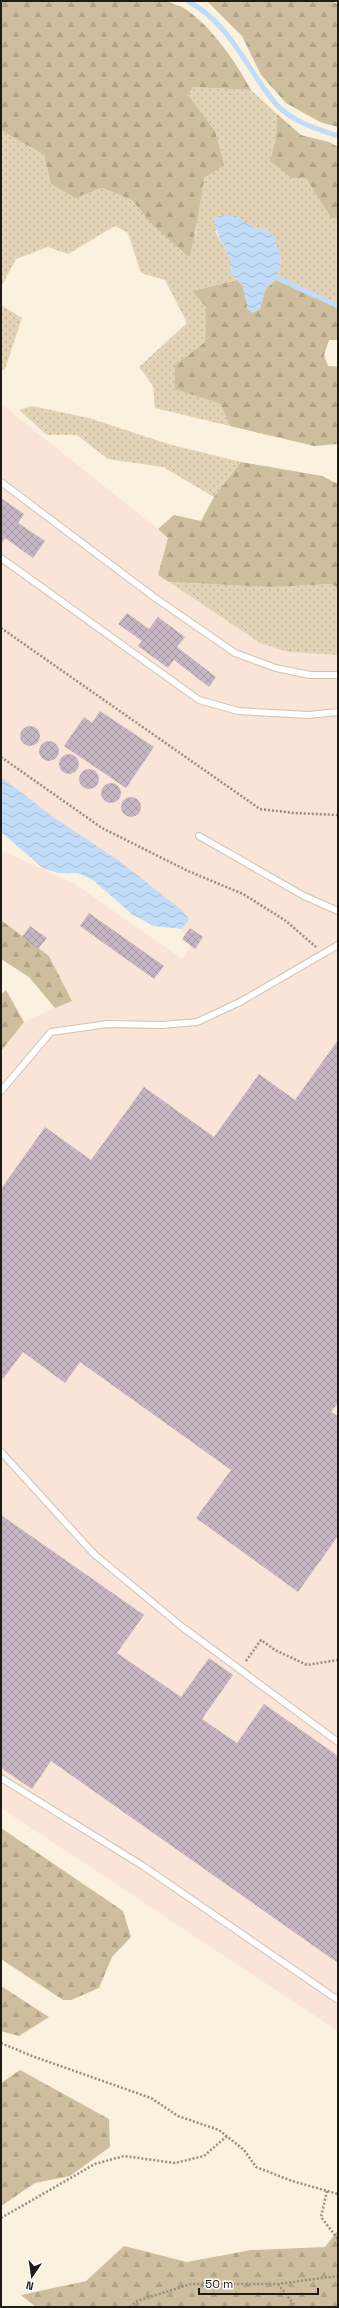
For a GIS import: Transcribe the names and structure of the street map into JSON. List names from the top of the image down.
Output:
{
  "scale_bar": "50 m",
  "north": "bottom"
}
